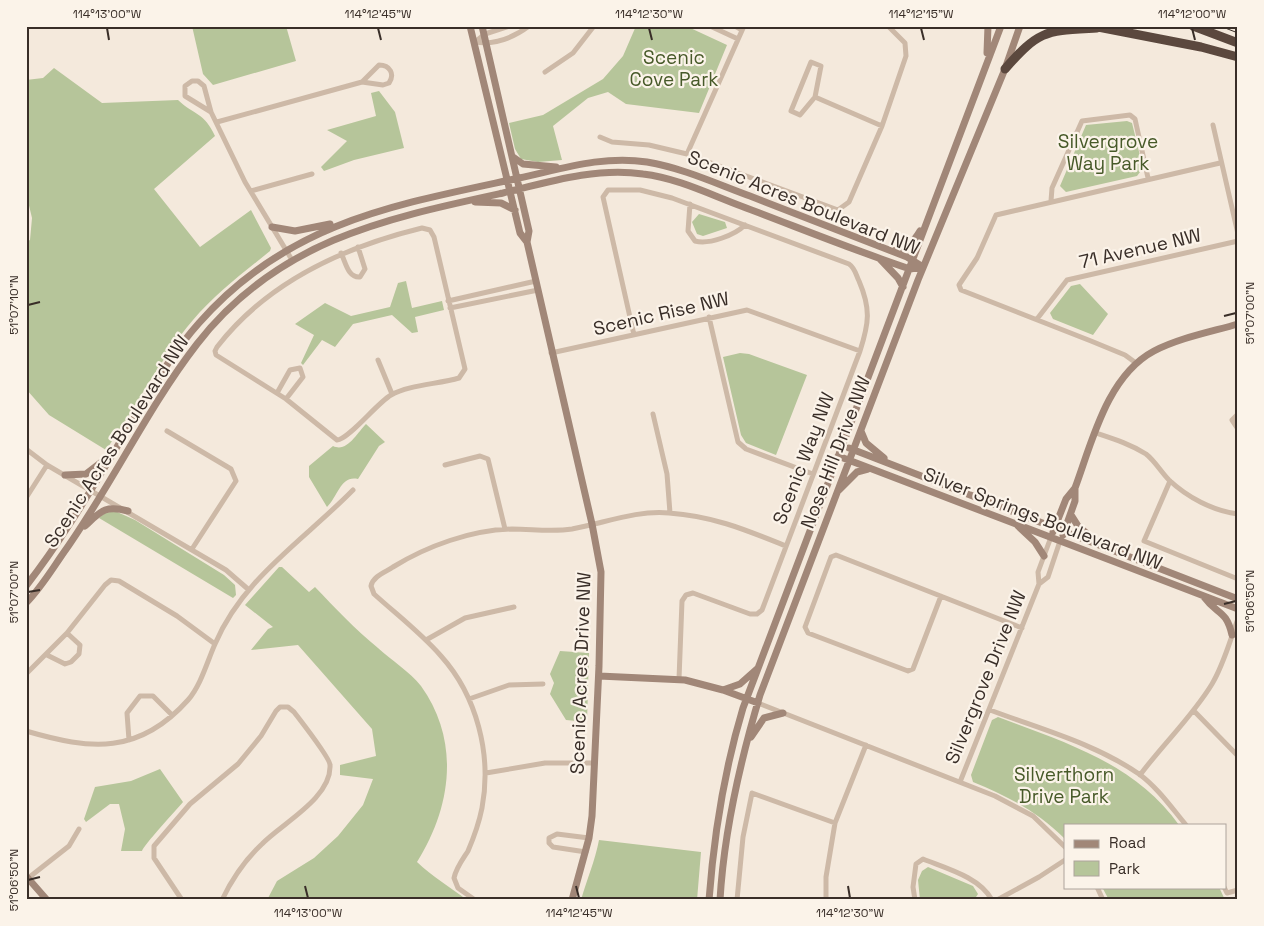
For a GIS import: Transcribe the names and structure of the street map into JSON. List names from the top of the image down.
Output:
{
  "streets": {
    "street": [
      "Scenic Acres Boulevard NW",
      "71 Avenue NW",
      "Scenic Rise NW",
      "Nose Hill Drive NW",
      "Scenic Way NW",
      "Silver Springs Boulevard NW",
      "Scenic Acres Drive NW",
      "Silvergrove Drive NW"
    ]
  },
  "crossings": [
    ["Scenic Acres Boulevard NW", "Nose Hill Drive NW"],
    ["Scenic Acres Boulevard NW", "Scenic Acres Drive NW"],
    ["Scenic Rise NW", "Scenic Way NW"],
    ["Scenic Rise NW", "Scenic Acres Drive NW"],
    ["Nose Hill Drive NW", "Silver Springs Boulevard NW"],
    ["Silver Springs Boulevard NW", "Silvergrove Drive NW"]
  ],
  "parks": ["Scenic Cove Park", "Silvergrove Way Park", "Silverthorn Drive Park"],
  "legend": ["Road", "Park"],
  "coordinates": [
    "114°13'00\"W",
    "114°12'45\"W",
    "114°12'30\"W",
    "114°12'15\"W",
    "114°12'00\"W",
    "51°07'10\"N",
    "51°07'00\"N",
    "51°06'50\"N"
  ]
}
